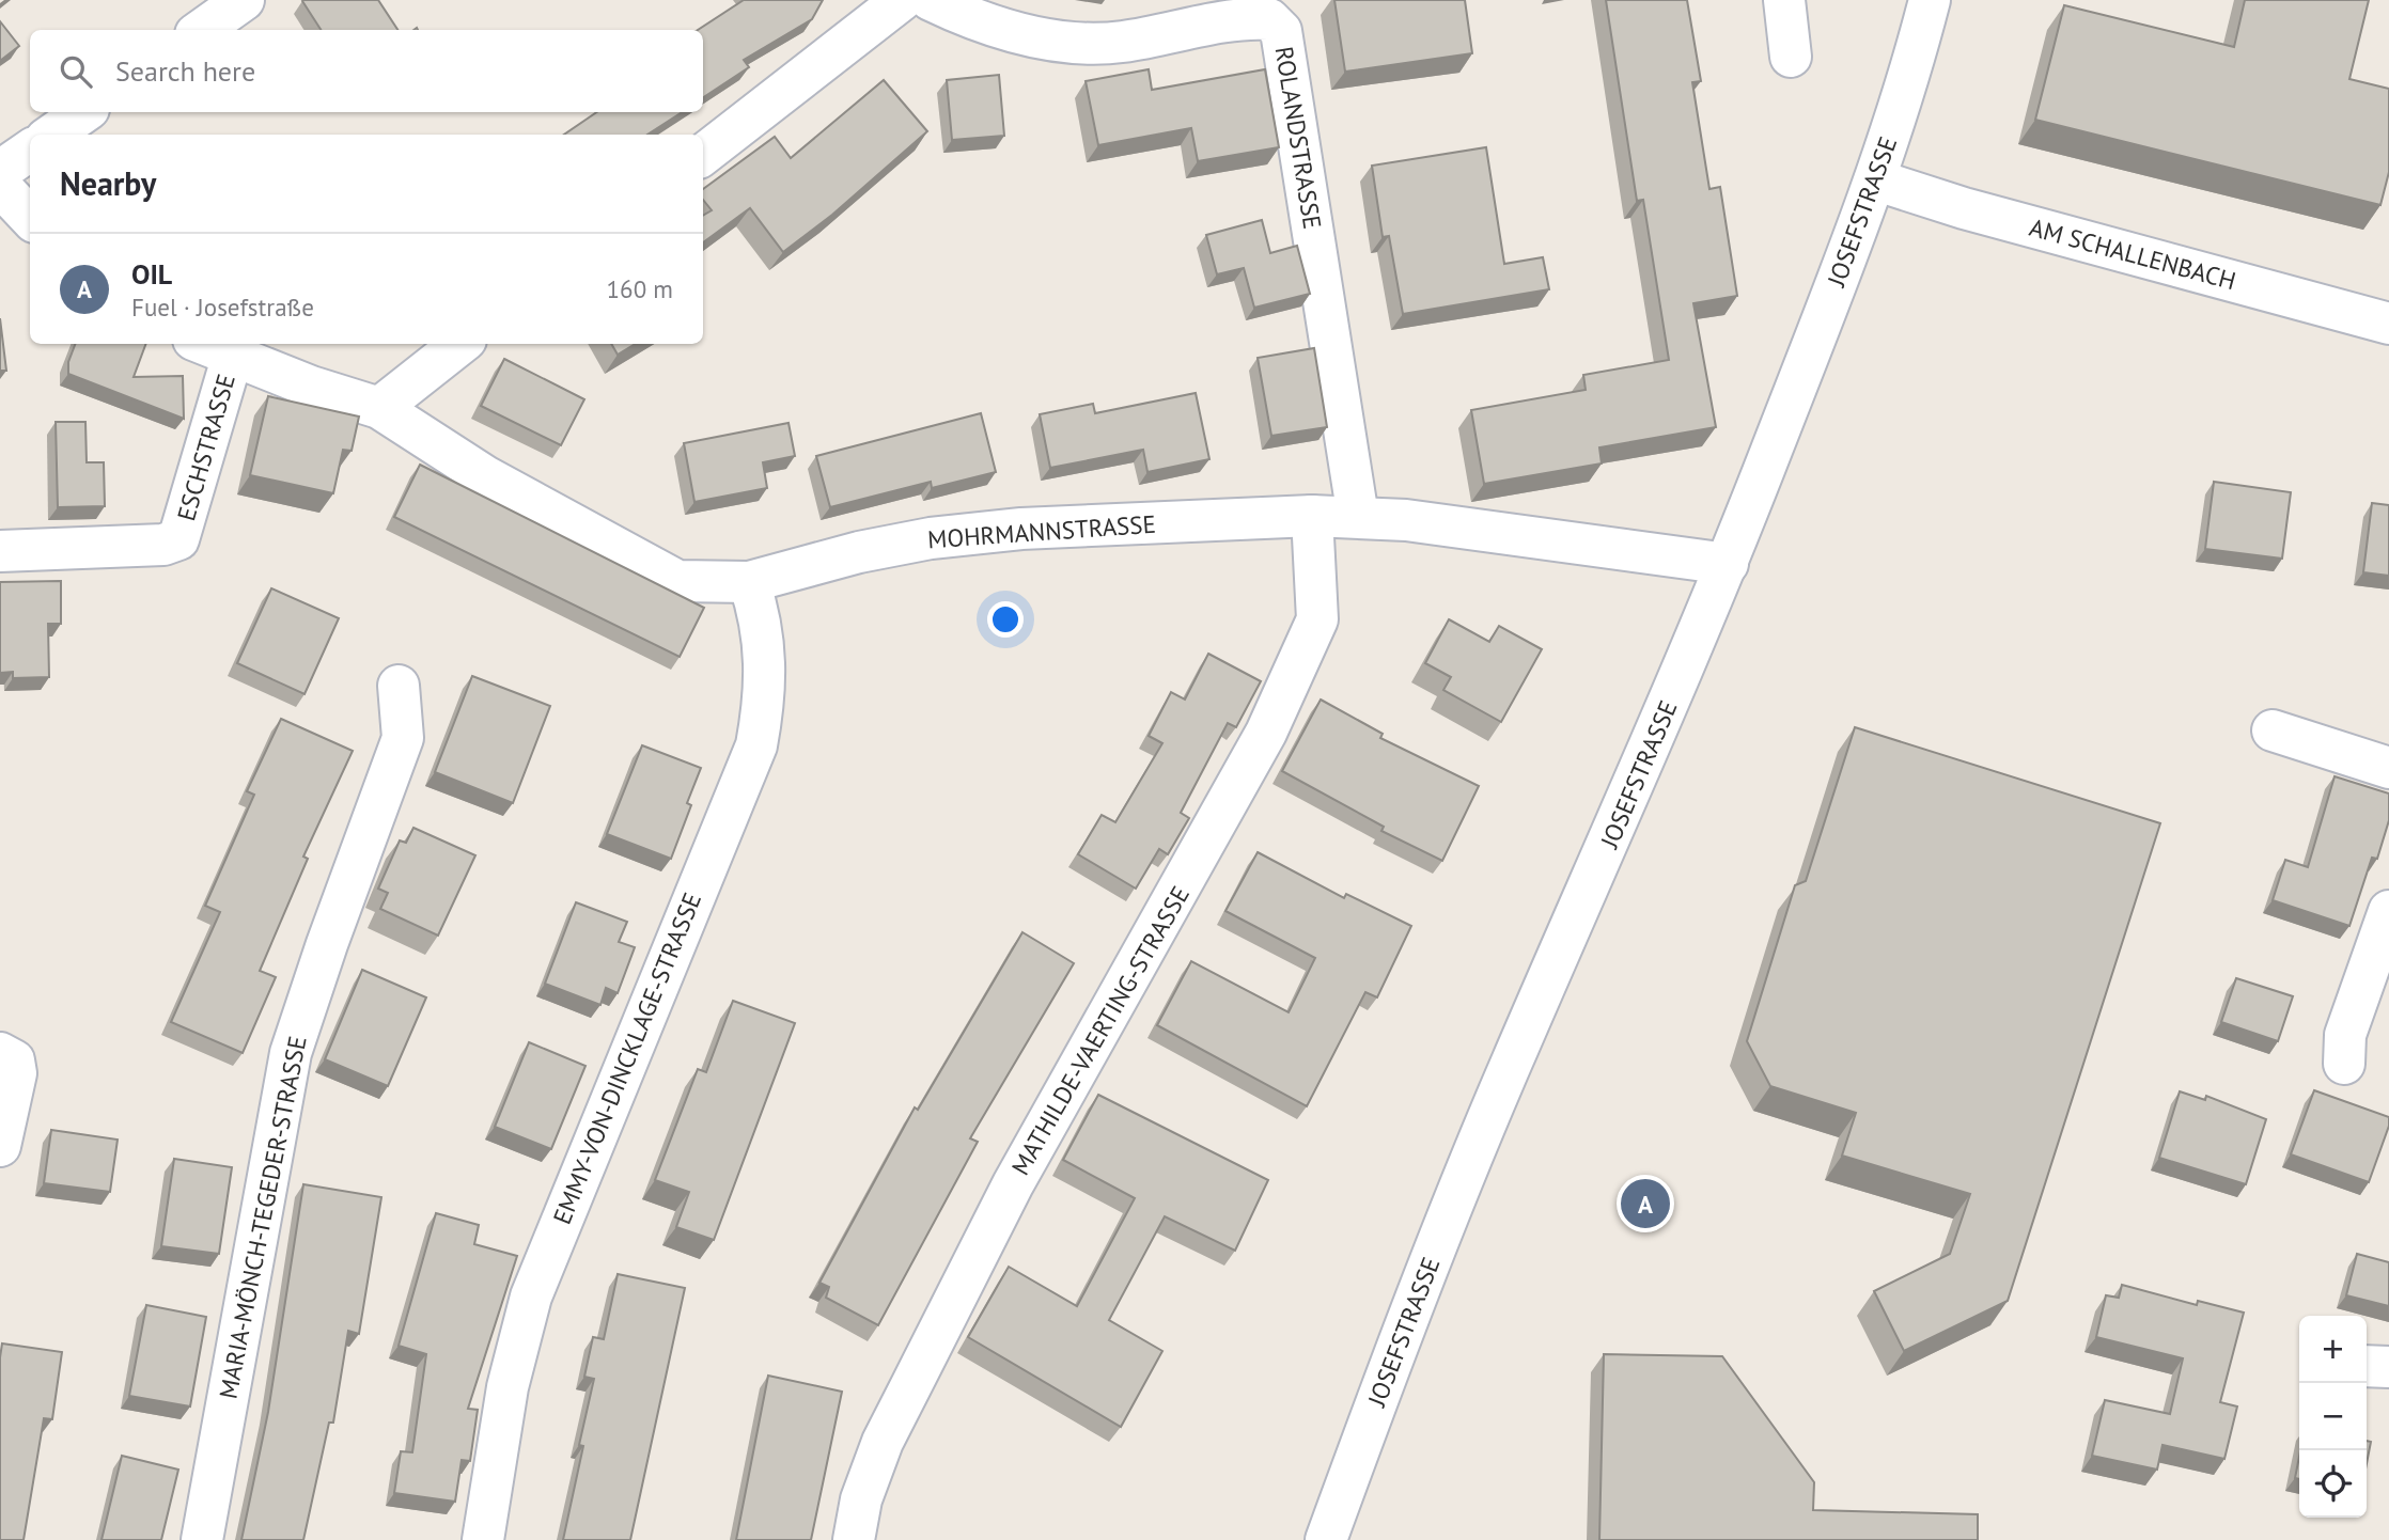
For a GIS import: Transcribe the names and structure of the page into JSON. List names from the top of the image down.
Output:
{
  "streets": {
    "street": [
      "ROLANDSTRASSE",
      "JOSEFSTRASSE",
      "AM SCHALLENBACH",
      "ESCHSTRASSE",
      "MOHRMANNSTRASSE",
      "MATHILDE-VAERTING-STRASSE",
      "EMMY-VON-DINCKLAGE-STRASSE",
      "MARIA-MÖNCH-TEGEDER-STRASSE"
    ]
  },
  "crossings": [
    ["ROLANDSTRASSE", "MOHRMANNSTRASSE"],
    ["JOSEFSTRASSE", "AM SCHALLENBACH"],
    ["JOSEFSTRASSE", "MOHRMANNSTRASSE"],
    ["ESCHSTRASSE", "MOHRMANNSTRASSE"],
    ["MOHRMANNSTRASSE", "MATHILDE-VAERTING-STRASSE"],
    ["MOHRMANNSTRASSE", "EMMY-VON-DINCKLAGE-STRASSE"]
  ],
  "page": {
    "search": "Search here",
    "heading": "Nearby",
    "list": [
      {
        "mark": "A",
        "name": "OIL",
        "note": "Fuel · Josefstraße",
        "value": "160 m"
      }
    ],
    "pins": "A",
    "map_buttons": ["+", "−"]
  }
}
